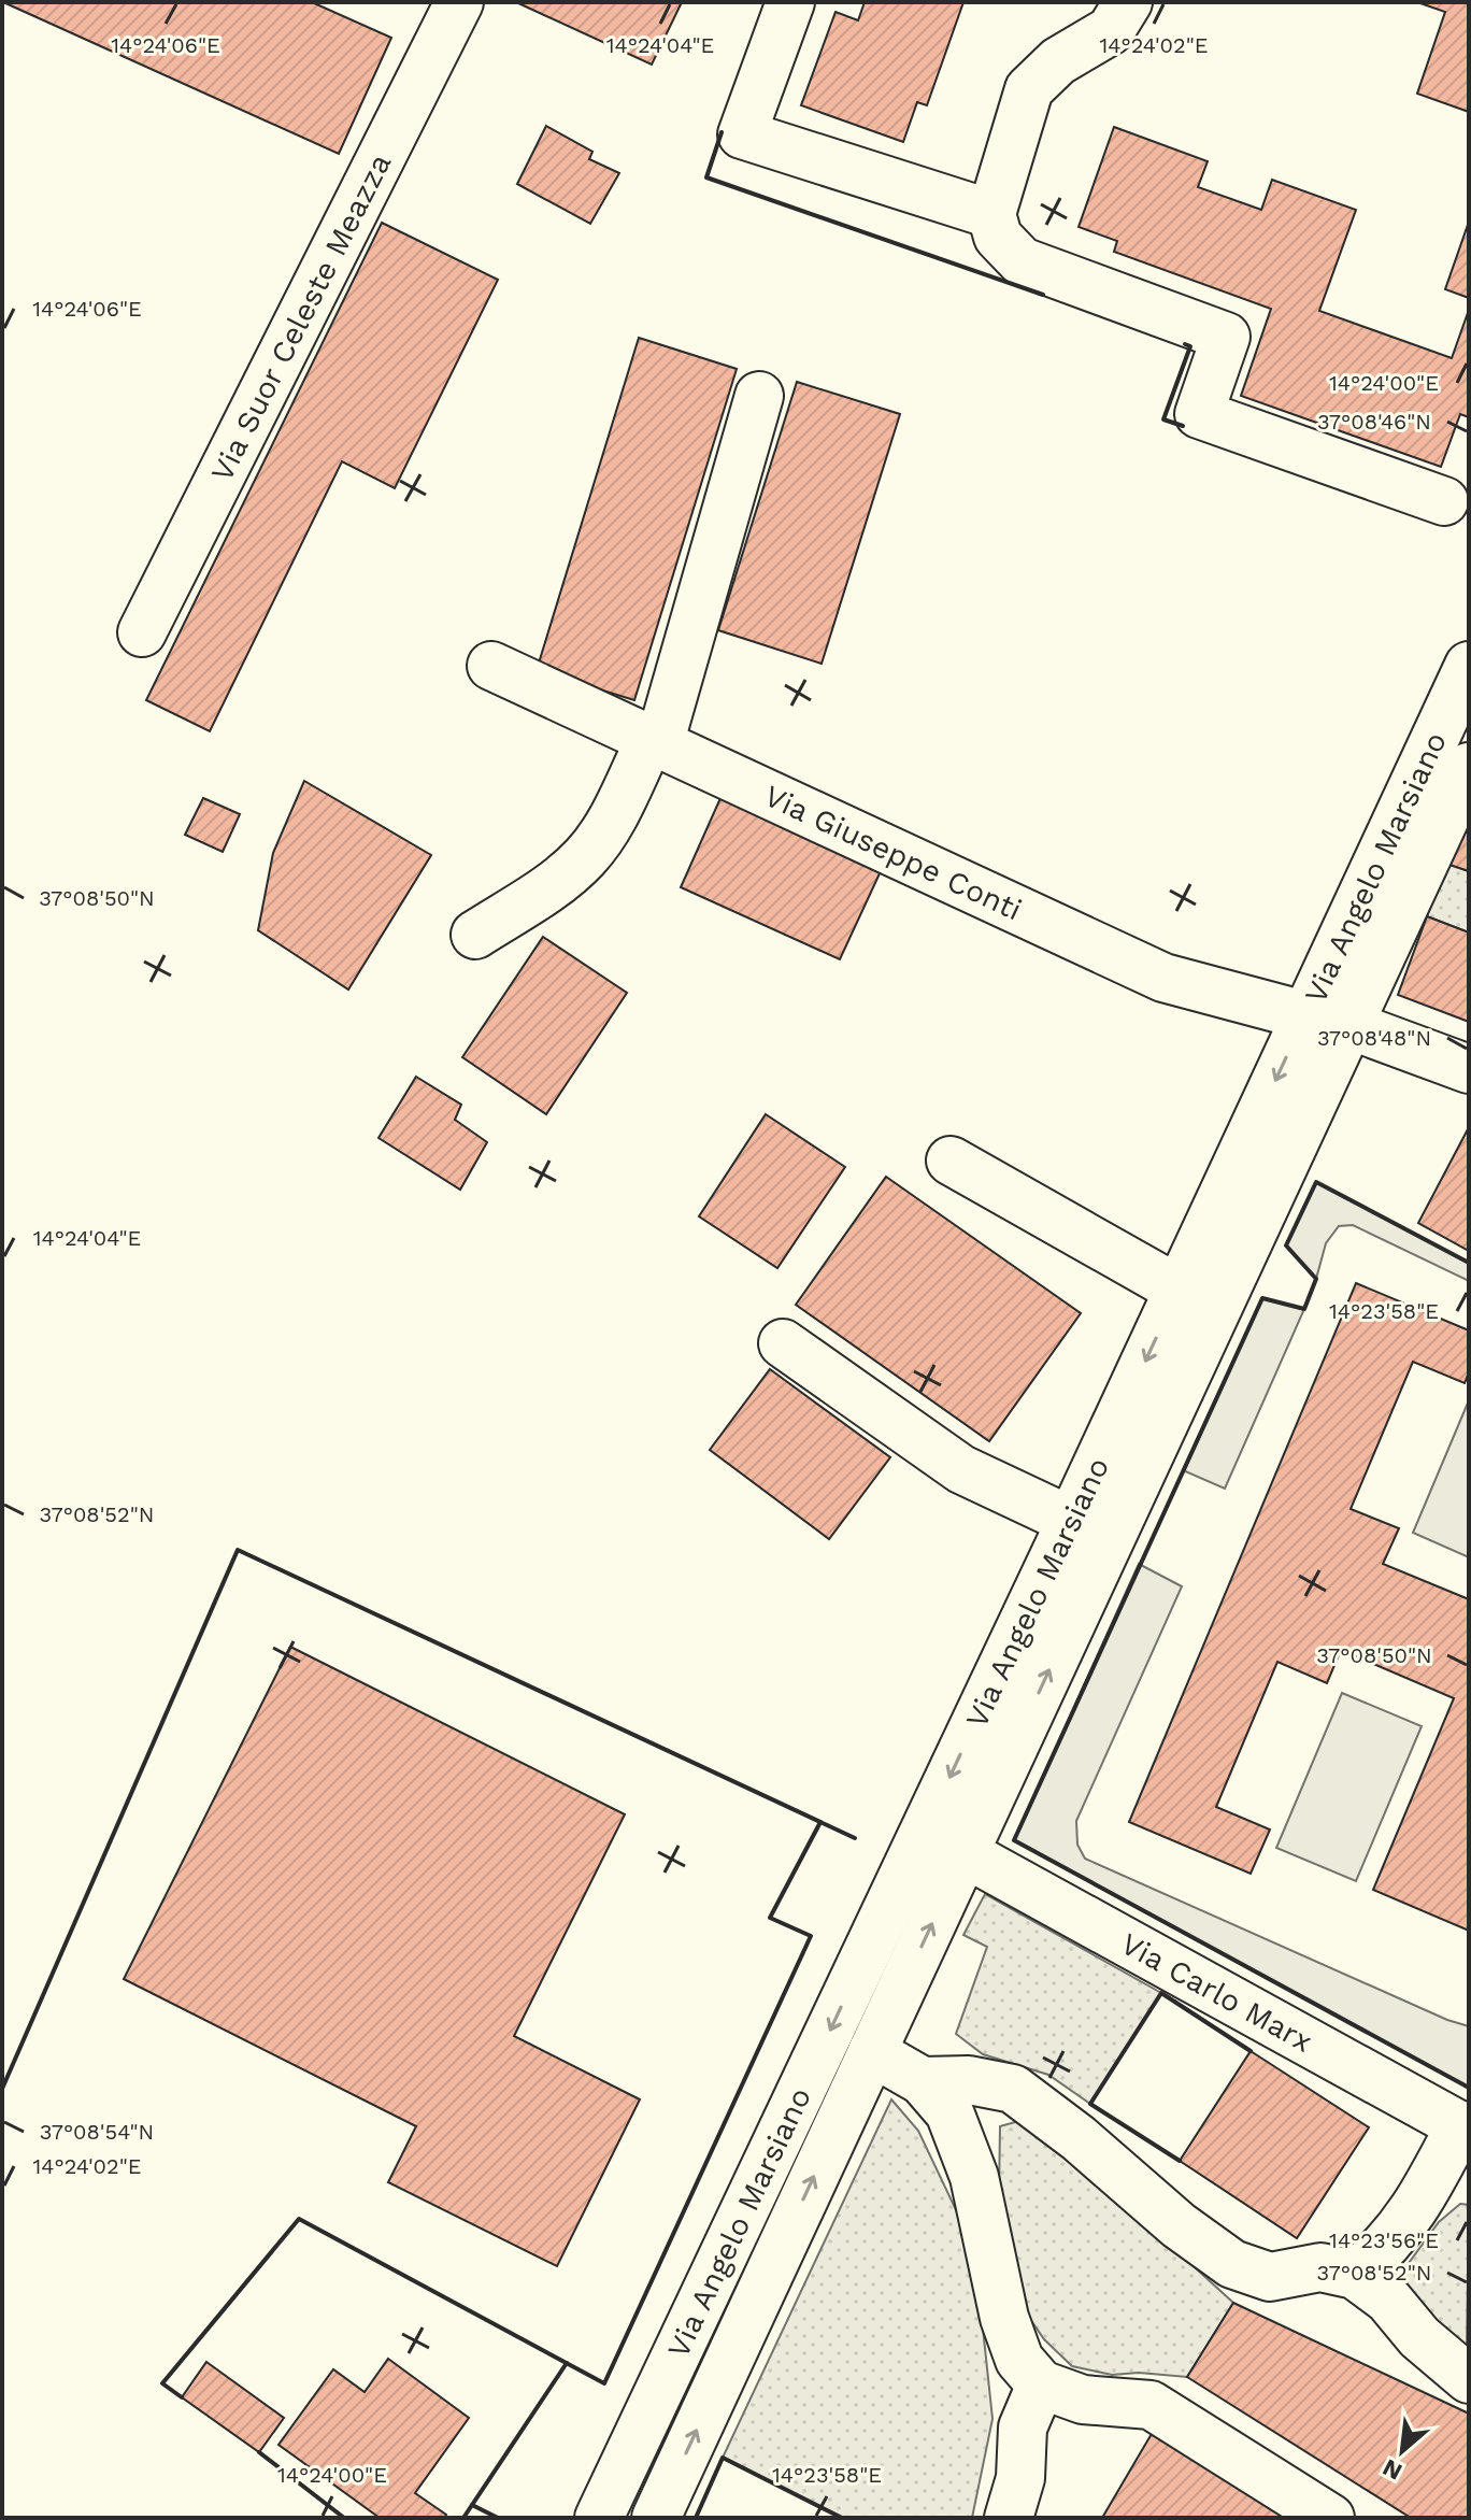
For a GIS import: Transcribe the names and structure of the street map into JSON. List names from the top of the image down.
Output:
{
  "streets": {
    "street": [
      "Via Suor Celeste Meazza",
      "Via Giuseppe Conti",
      "Via Angelo Marsiano",
      "Via Carlo Marx"
    ]
  },
  "crossings": [
    ["Via Giuseppe Conti", "Via Angelo Marsiano"],
    ["Via Angelo Marsiano", "Via Carlo Marx"]
  ],
  "north": "bottom left",
  "coordinates": [
    "14°24'06\"E",
    "14°24'04\"E",
    "14°24'02\"E",
    "14°24'00\"E",
    "37°08'46\"N",
    "37°08'50\"N",
    "37°08'48\"N",
    "14°23'58\"E",
    "37°08'52\"N",
    "37°08'54\"N",
    "14°23'56\"E"
  ]
}
